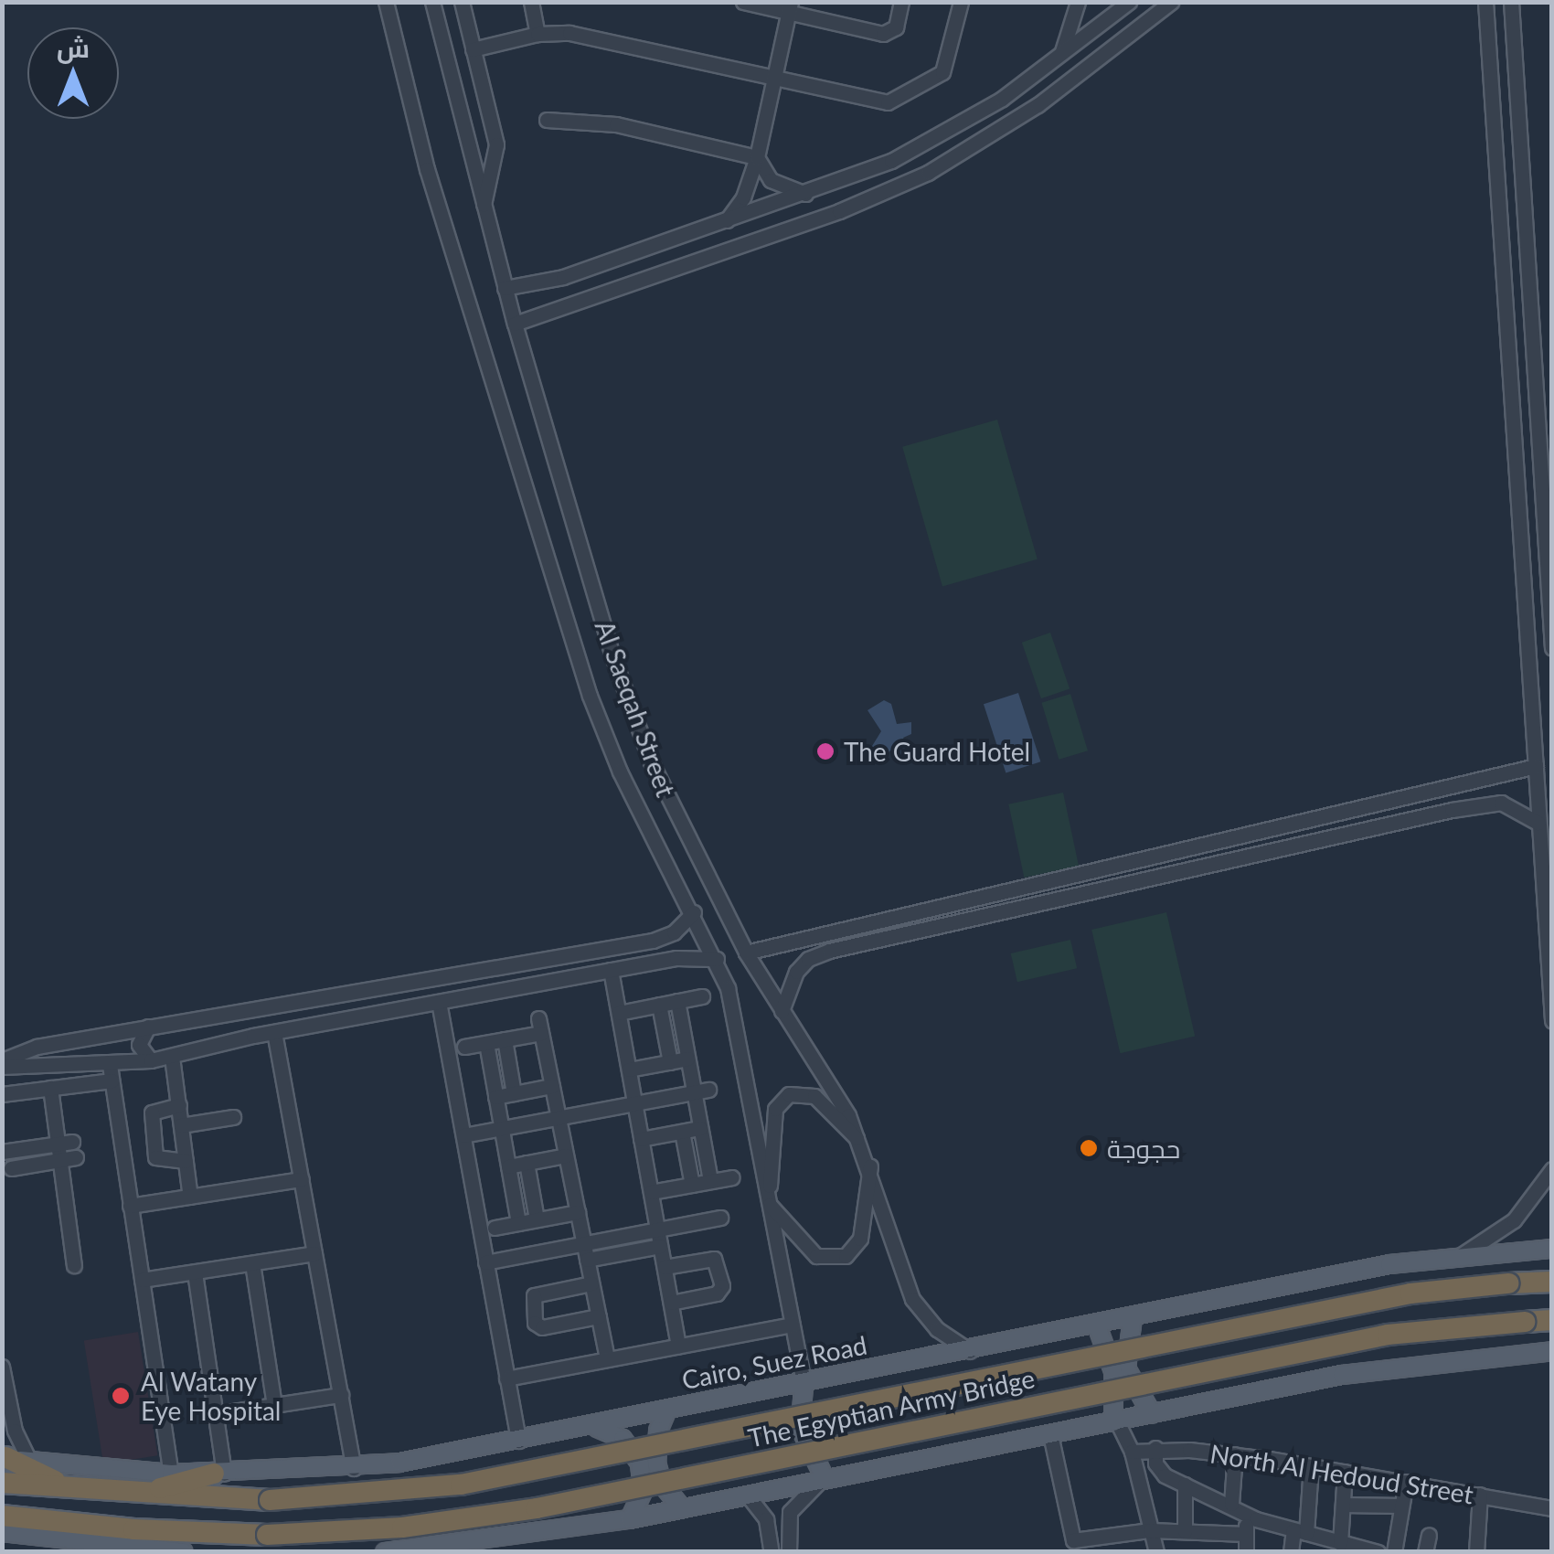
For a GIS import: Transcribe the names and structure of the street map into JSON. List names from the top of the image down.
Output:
{
  "streets": {
    "highway": ["The Egyptian Army Bridge"],
    "main road": ["Cairo, Suez Road"],
    "street": ["Al Saeqah Street", "North Al Hedoud Street"]
  },
  "crossings": [
    ["Al Saeqah Street", "Cairo, Suez Road"]
  ],
  "places": ["The Guard Hotel", "حجوجة", "Al Watany Eye Hospital"],
  "north": "top"
}
